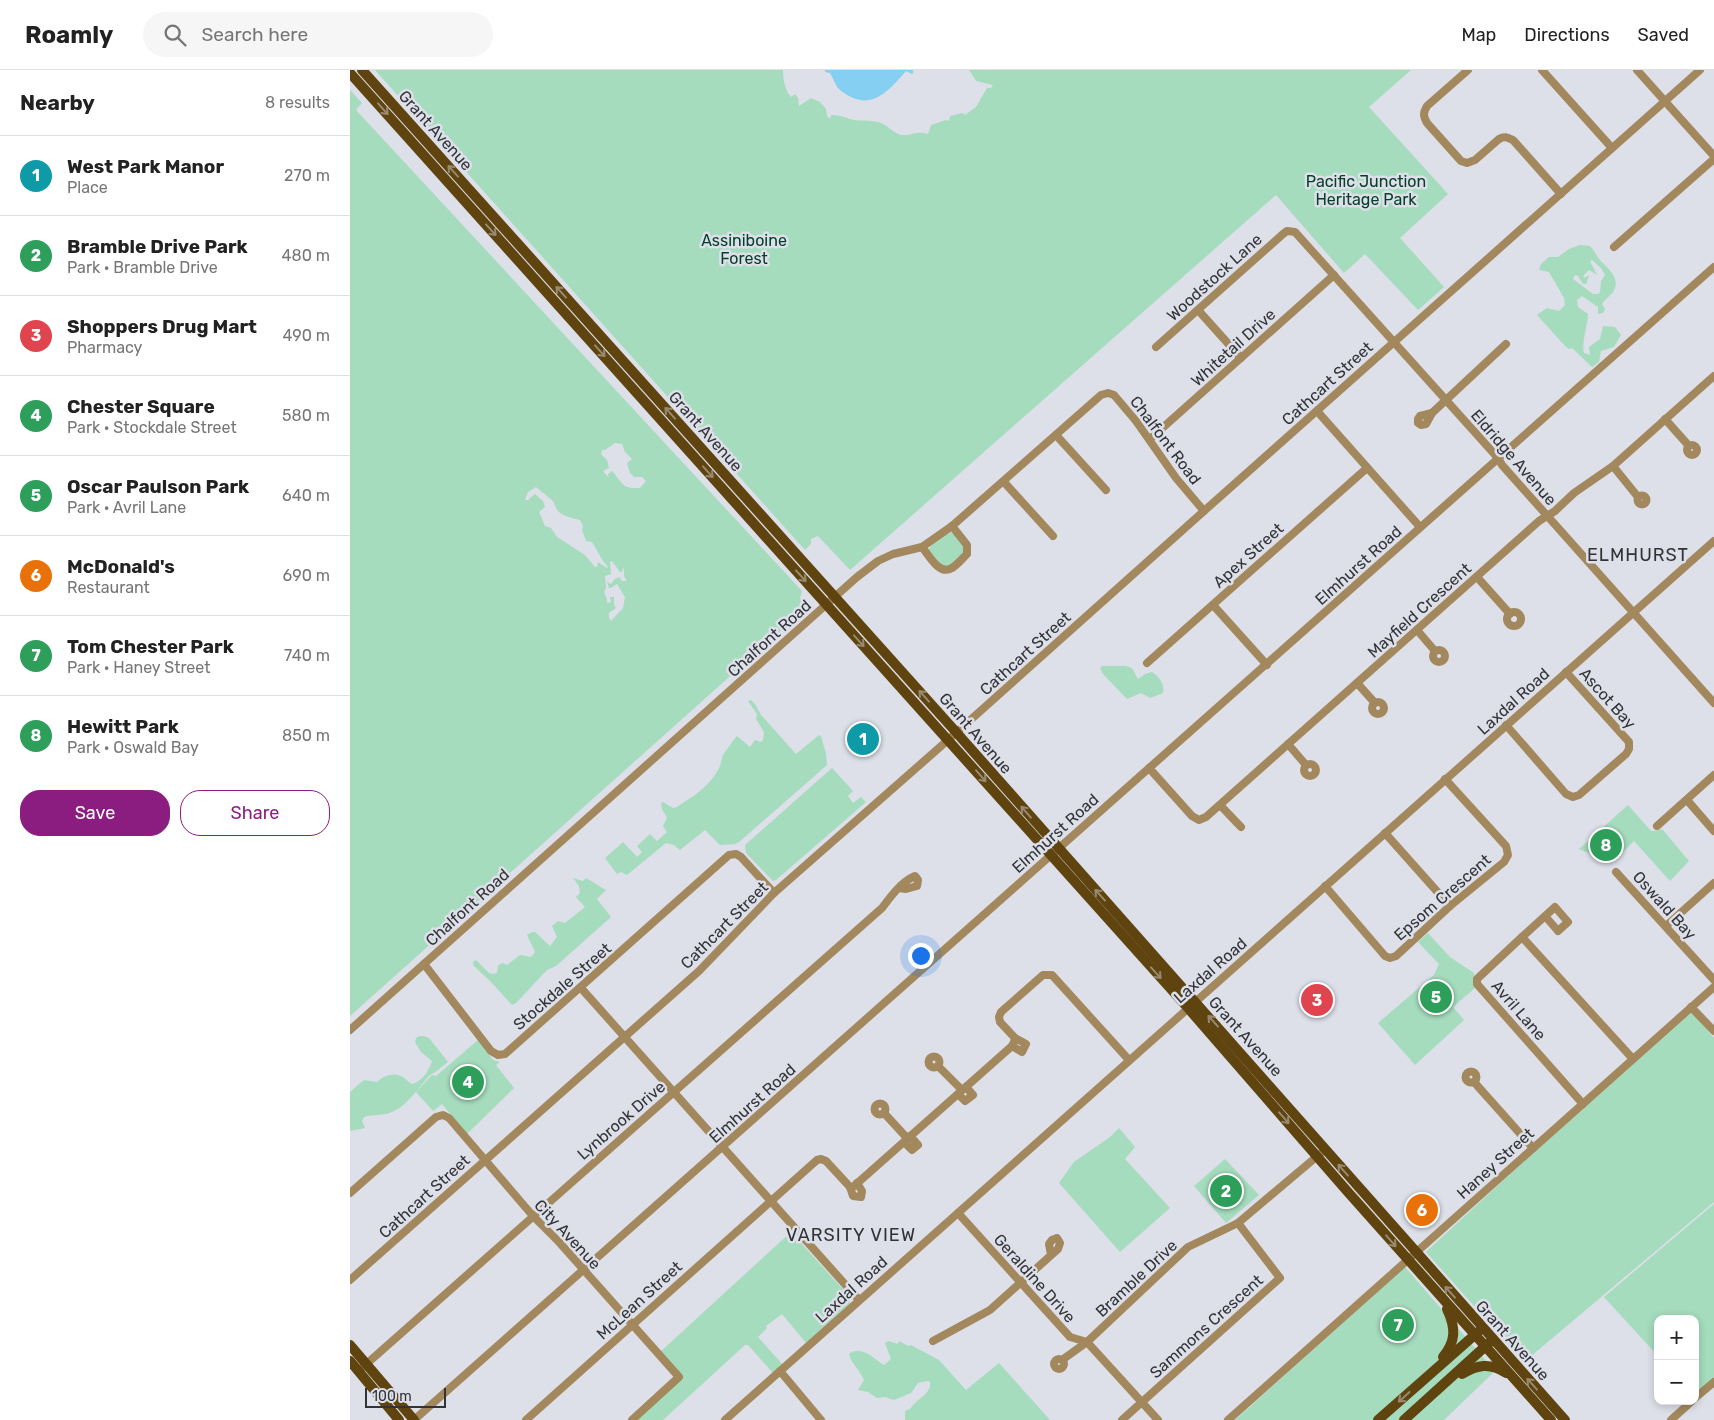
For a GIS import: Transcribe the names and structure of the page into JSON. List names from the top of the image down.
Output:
{
  "streets": {
    "main road": ["Grant Avenue"],
    "street": [
      "Woodstock Lane",
      "Whitetail Drive",
      "Cathcart Street",
      "Chalfont Road",
      "Eldridge Avenue",
      "Apex Street",
      "Elmhurst Road",
      "Mayfield Crescent",
      "Ascot Bay",
      "Laxdal Road",
      "Epsom Crescent",
      "Oswald Bay",
      "Stockdale Street",
      "Avril Lane",
      "Lynbrook Drive",
      "Haney Street",
      "City Avenue",
      "Geraldine Drive",
      "Bramble Drive",
      "McLean Street",
      "Sammons Crescent"
    ]
  },
  "crossings": [
    ["Grant Avenue", "Cathcart Street"],
    ["Grant Avenue", "Chalfont Road"],
    ["Grant Avenue", "Elmhurst Road"],
    ["Grant Avenue", "Laxdal Road"],
    ["Grant Avenue", "Haney Street"],
    ["Grant Avenue", "Bramble Drive"],
    ["Woodstock Lane", "Eldridge Avenue"],
    ["Whitetail Drive", "Chalfont Road"],
    ["Whitetail Drive", "Eldridge Avenue"],
    ["Cathcart Street", "Chalfont Road"],
    ["Cathcart Street", "Eldridge Avenue"],
    ["Cathcart Street", "Stockdale Street"],
    ["Cathcart Street", "City Avenue"],
    ["Chalfont Road", "Stockdale Street"],
    ["Eldridge Avenue", "Elmhurst Road"],
    ["Eldridge Avenue", "Mayfield Crescent"],
    ["Eldridge Avenue", "Laxdal Road"],
    ["Elmhurst Road", "Mayfield Crescent"],
    ["Elmhurst Road", "City Avenue"],
    ["Ascot Bay", "Laxdal Road"],
    ["Laxdal Road", "Epsom Crescent"],
    ["Laxdal Road", "Geraldine Drive"],
    ["Avril Lane", "Haney Street"],
    ["Lynbrook Drive", "City Avenue"],
    ["City Avenue", "McLean Street"],
    ["Geraldine Drive", "Bramble Drive"],
    ["Geraldine Drive", "Sammons Crescent"],
    ["Bramble Drive", "Sammons Crescent"]
  ],
  "districts": ["ELMHURST", "VARSITY VIEW"],
  "parks": ["Pacific Junction Heritage Park", "Assiniboine Forest"],
  "scale_bar": "100 m",
  "page": {
    "header": "Roamly",
    "search": "Search here",
    "nav": ["Map", "Directions", "Saved"],
    "heading": ["Nearby", "8 results"],
    "list": [
      {
        "mark": "1",
        "name": "West Park Manor",
        "note": "Place",
        "value": "270 m"
      },
      {
        "mark": "2",
        "name": "Bramble Drive Park",
        "note": "Park · Bramble Drive",
        "value": "480 m"
      },
      {
        "mark": "3",
        "name": "Shoppers Drug Mart",
        "note": "Pharmacy",
        "value": "490 m"
      },
      {
        "mark": "4",
        "name": "Chester Square",
        "note": "Park · Stockdale Street",
        "value": "580 m"
      },
      {
        "mark": "5",
        "name": "Oscar Paulson Park",
        "note": "Park · Avril Lane",
        "value": "640 m"
      },
      {
        "mark": "6",
        "name": "McDonald's",
        "note": "Restaurant",
        "value": "690 m"
      },
      {
        "mark": "7",
        "name": "Tom Chester Park",
        "note": "Park · Haney Street",
        "value": "740 m"
      },
      {
        "mark": "8",
        "name": "Hewitt Park",
        "note": "Park · Oswald Bay",
        "value": "850 m"
      }
    ],
    "pins": [
      "1",
      "8",
      "5",
      "3",
      "4",
      "2",
      "6",
      "7"
    ],
    "buttons": ["Save", "Share"],
    "map_buttons": ["+", "−"],
    "scale": "100 m"
  }
}
